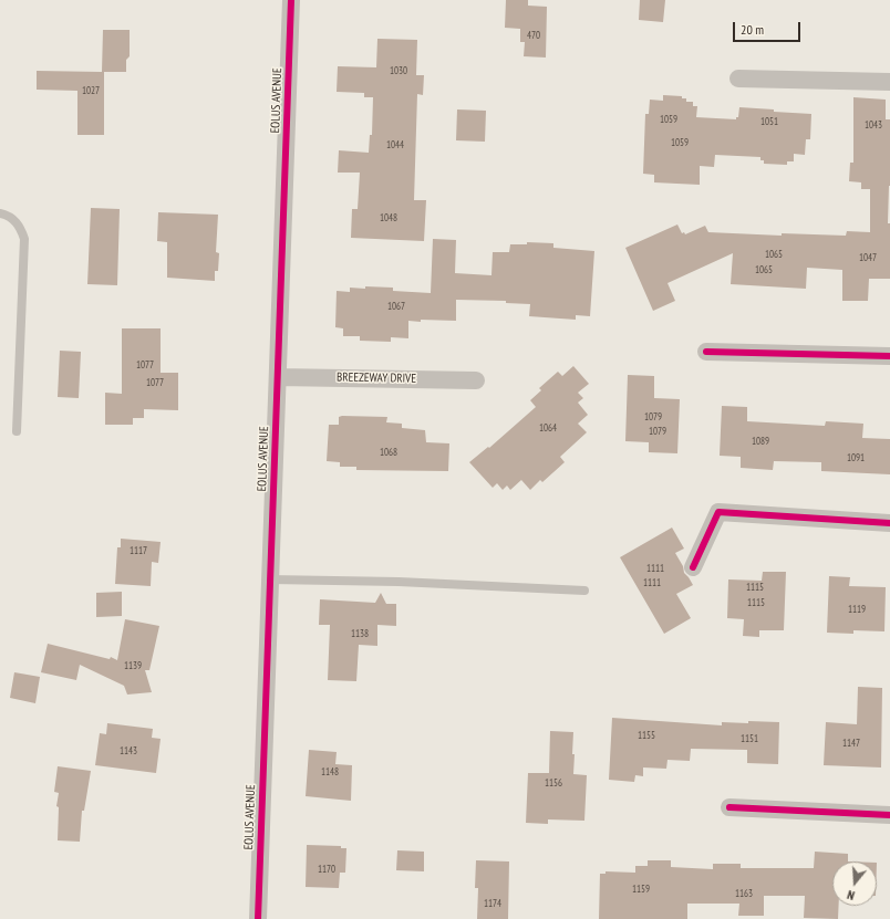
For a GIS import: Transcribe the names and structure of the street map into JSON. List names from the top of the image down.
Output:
{
  "streets": {
    "street": ["EOLUS AVENUE", "BREEZEWAY DRIVE"]
  },
  "crossings": [
    ["EOLUS AVENUE", "BREEZEWAY DRIVE"]
  ],
  "house_numbers": [
    "470",
    "1030",
    "1027",
    "1059",
    "1051",
    "1043",
    "1059",
    "1044",
    "1048",
    "1065",
    "1047",
    "1065",
    "1067",
    "1077",
    "1077",
    "1079",
    "1064",
    "1079",
    "1089",
    "1068",
    "1091",
    "1117",
    "1111",
    "1111",
    "1115",
    "1115",
    "1119",
    "1138",
    "1139",
    "1155",
    "1151",
    "1147",
    "1143",
    "1148",
    "1156",
    "1170",
    "1159",
    "1163",
    "1174"
  ],
  "scale_bar": "20 m",
  "north": "bottom"
}
